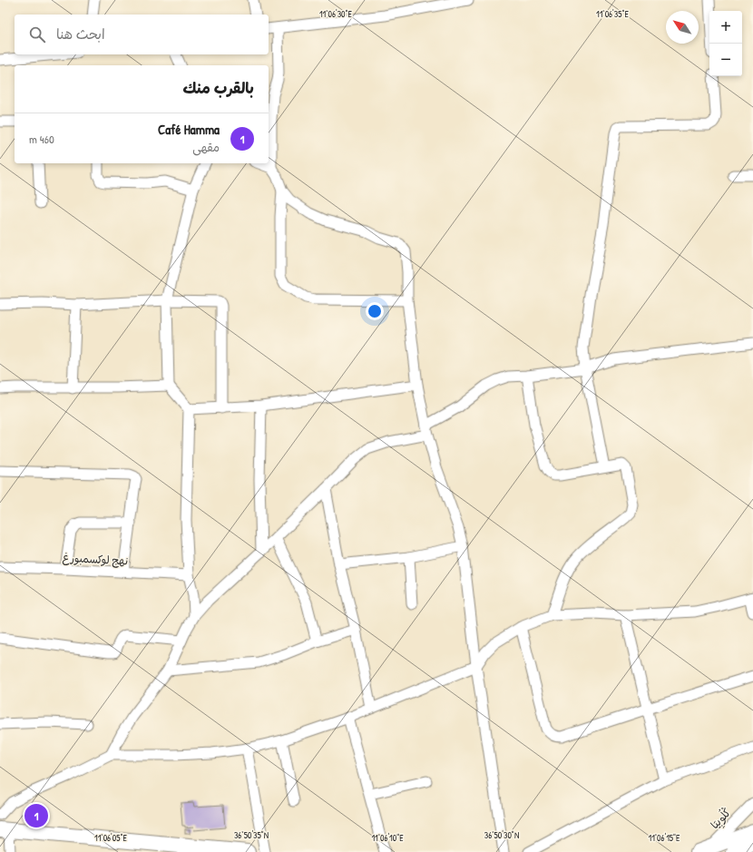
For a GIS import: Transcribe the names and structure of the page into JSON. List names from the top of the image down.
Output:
{
  "streets": {
    "street": ["نهج لوكسمبورغ", "كْلُوبِيَا"]
  },
  "north": "top left",
  "page": {
    "map_buttons": ["+", "−"],
    "search": "ابحث هنا",
    "heading": "بالقرب منك",
    "list": [
      {
        "mark": "1",
        "name": "Café Hamma",
        "note": "مقهى",
        "value": "460 m"
      }
    ],
    "pins": "1"
  },
  "coordinates": [
    "11°06'30\"E",
    "11°06'35\"E",
    "36°50'35\"N",
    "36°50'30\"N",
    "11°06'05\"E",
    "11°06'10\"E",
    "11°06'15\"E"
  ]
}
